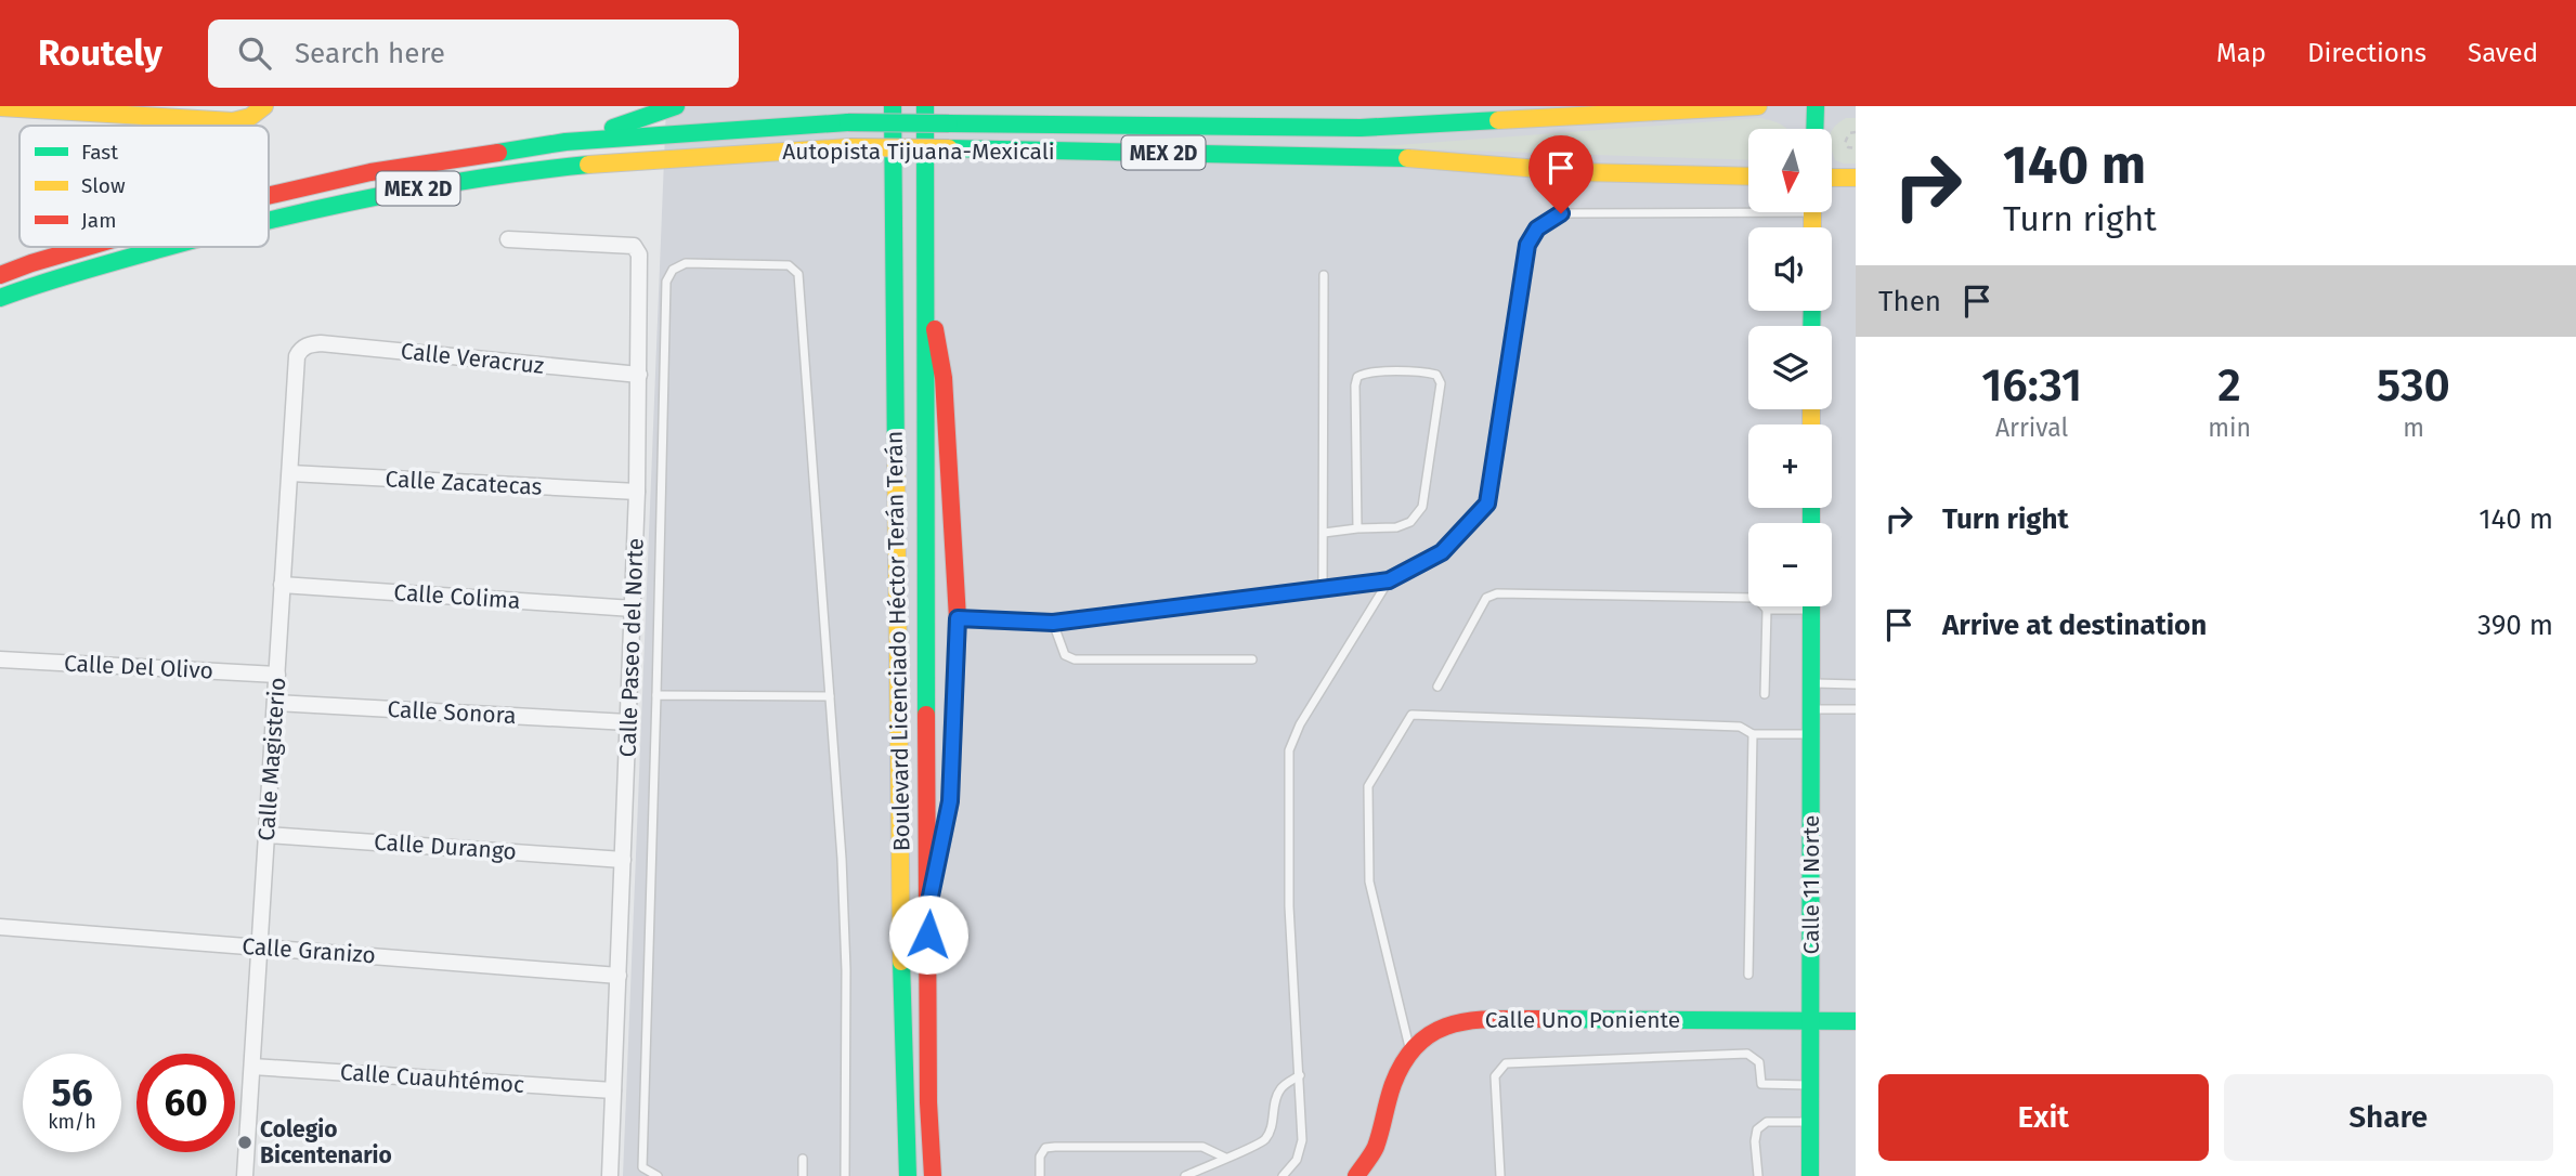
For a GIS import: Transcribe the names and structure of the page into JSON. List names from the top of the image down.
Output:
{
  "streets": {
    "main road": [
      "Autopista Tijuana-Mexicali",
      "MEX 2D",
      "Boulevard Licenciado Héctor Terán Terán",
      "Calle 11 Norte",
      "Calle Uno Poniente"
    ],
    "street": [
      "Calle Veracruz",
      "Calle Zacatecas",
      "Calle Colima",
      "Calle Paseo del Norte",
      "Calle Del Olivo",
      "Calle Sonora",
      "Calle Magisterio",
      "Calle Durango",
      "Calle Granizo",
      "Calle Cuauhtémoc"
    ]
  },
  "crossings": [
    ["Autopista Tijuana-Mexicali", "MEX 2D"],
    ["Calle Veracruz", "Calle Paseo del Norte"],
    ["Calle Veracruz", "Calle Magisterio"],
    ["Calle Zacatecas", "Calle Paseo del Norte"],
    ["Calle Zacatecas", "Calle Magisterio"],
    ["Calle Colima", "Calle Paseo del Norte"],
    ["Calle Colima", "Calle Magisterio"],
    ["Calle Paseo del Norte", "Calle Sonora"],
    ["Calle Paseo del Norte", "Calle Durango"],
    ["Calle Paseo del Norte", "Calle Granizo"],
    ["Calle Paseo del Norte", "Calle Cuauhtémoc"],
    ["Calle Del Olivo", "Calle Magisterio"],
    ["Calle Sonora", "Calle Magisterio"],
    ["Calle Magisterio", "Calle Durango"],
    ["Calle Magisterio", "Calle Granizo"],
    ["Calle Magisterio", "Calle Cuauhtémoc"],
    ["Calle 11 Norte", "Calle Uno Poniente"]
  ],
  "places": ["Colegio Bicentenario"],
  "legend": ["Fast", "Slow", "Jam"],
  "north": "bottom",
  "page": {
    "header": "Routely",
    "search": "Search here",
    "nav": ["Map", "Directions", "Saved"],
    "turn": ["140 m", "Turn right"],
    "map_buttons": ["+", "−"],
    "then": "Then",
    "eta": [
      "16:31",
      "Arrival",
      "2",
      "min",
      "530",
      "m"
    ],
    "list": [
      {
        "name": "Turn right",
        "value": "140 m"
      },
      {
        "name": "Arrive at destination",
        "value": "390 m"
      }
    ],
    "speed": "56 km/h",
    "limit": "60",
    "buttons": ["Exit", "Share"]
  }
}
